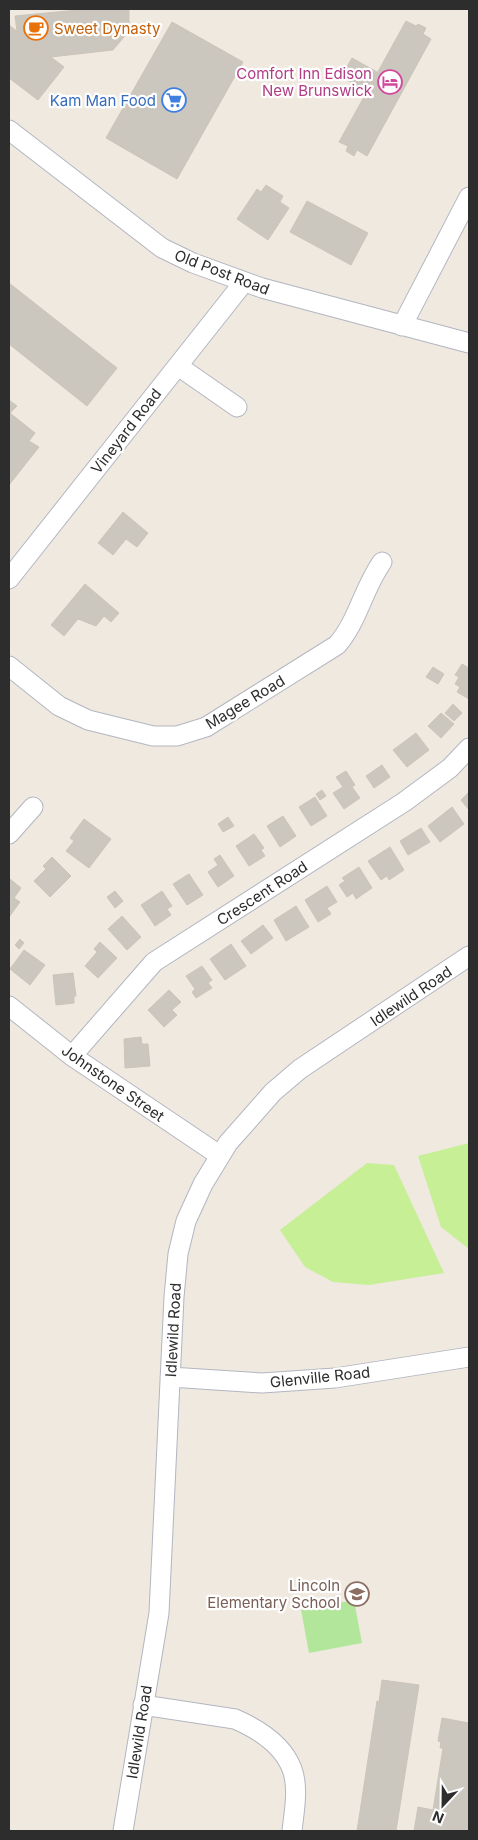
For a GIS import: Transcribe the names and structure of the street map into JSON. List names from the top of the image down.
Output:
{
  "streets": {
    "street": [
      "Old Post Road",
      "Vineyard Road",
      "Magee Road",
      "Crescent Road",
      "Idlewild Road",
      "Johnstone Street",
      "Glenville Road"
    ]
  },
  "crossings": [
    ["Old Post Road", "Vineyard Road"],
    ["Crescent Road", "Johnstone Street"],
    ["Idlewild Road", "Johnstone Street"],
    ["Idlewild Road", "Glenville Road"]
  ],
  "places": {
    "cafe": ["Sweet Dynasty"],
    "hotel": ["Comfort Inn Edison New Brunswick"],
    "supermarket": ["Kam Man Food"],
    "school or university": ["Lincoln Elementary School"]
  },
  "north": "bottom"
}
